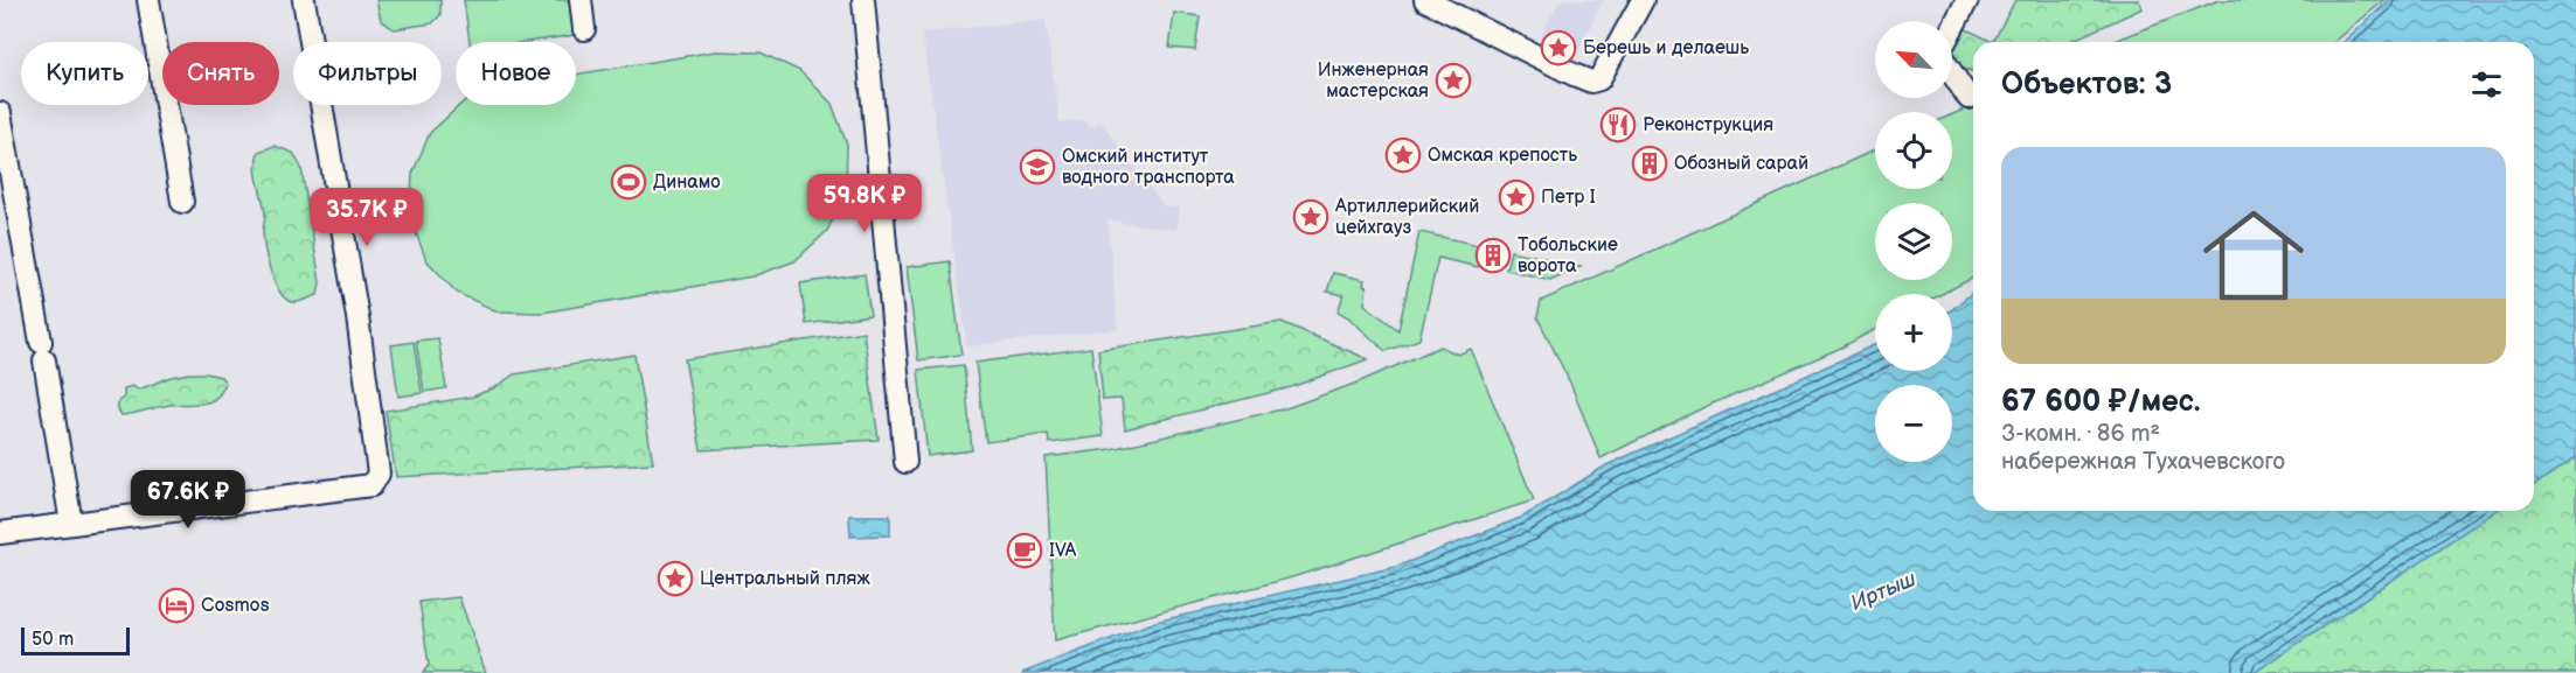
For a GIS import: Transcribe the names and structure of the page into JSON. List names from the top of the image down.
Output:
{
  "water": ["Иртыш"],
  "places": {
    "place": [
      "Берешь и делаешь",
      "Инженерная мастерская",
      "Омская крепость",
      "Петр I",
      "Артиллерийский цейхгауз",
      "Центральный пляж"
    ],
    "restaurant": ["Реконструкция"],
    "building": ["Обозный сарай", "Тобольские ворота"],
    "school or university": ["Омский институт водного транспорта"],
    "sports": ["Динамо"],
    "cafe": ["IVA"],
    "hotel": ["Cosmos"]
  },
  "scale_bar": "50 m",
  "north": "top left",
  "page": {
    "map_buttons": ["+", "−"],
    "chip": [
      "Купить",
      "Снять",
      "Фильтры",
      "Новое"
    ],
    "heading": "Объектов: 3",
    "list": [
      {
        "name": "67 600 ₽/мес.",
        "note": "3-комн. · 86 m² · набережная Тухачевского"
      }
    ],
    "price": ["59.8K ₽", "35.7K ₽", "67.6K ₽"],
    "scale": "50 m"
  }
}
